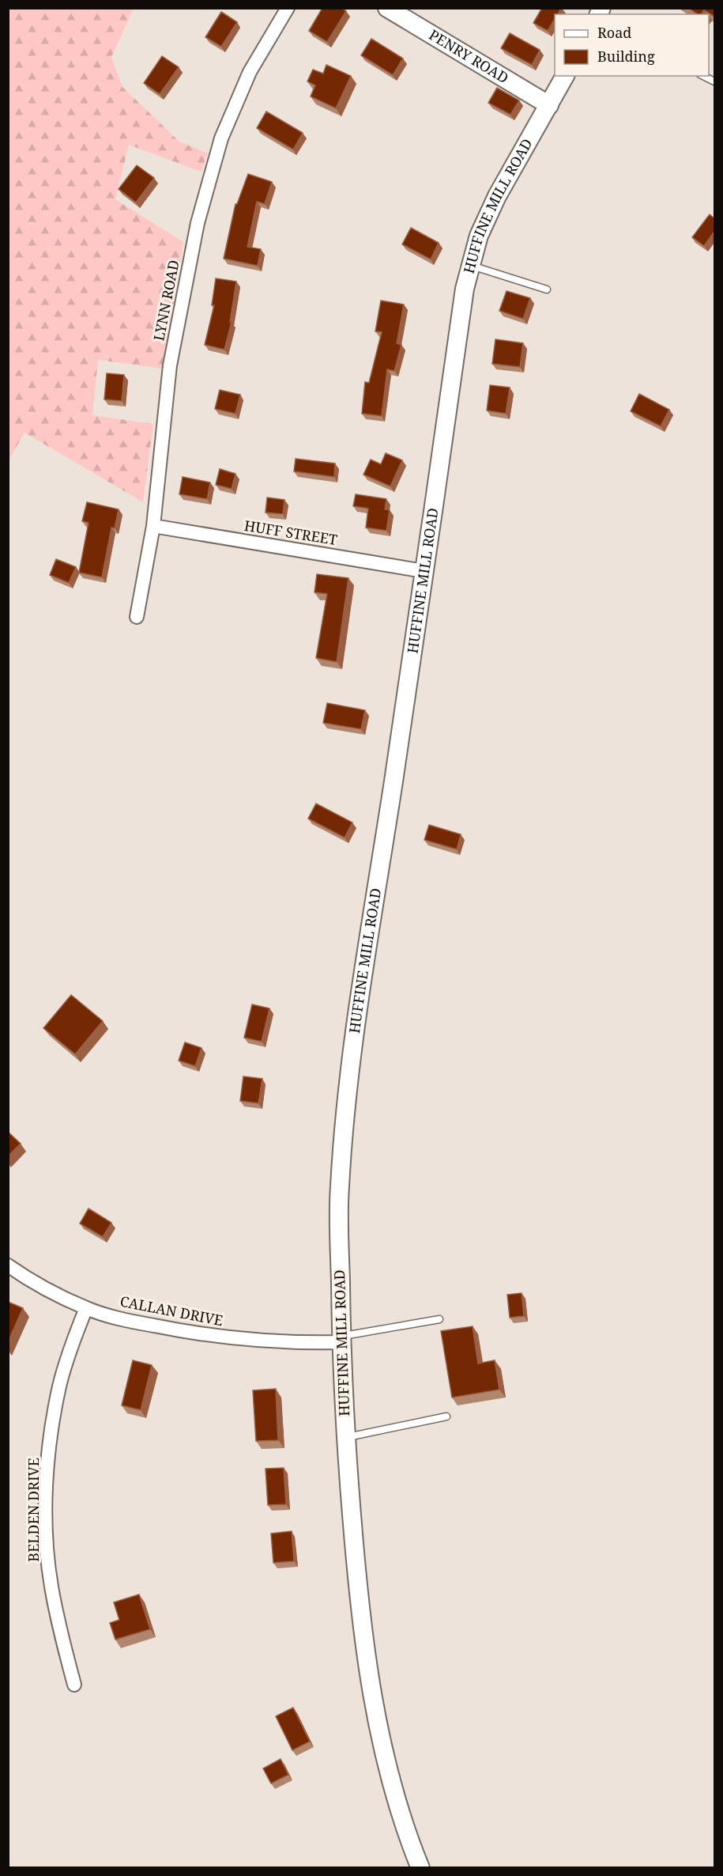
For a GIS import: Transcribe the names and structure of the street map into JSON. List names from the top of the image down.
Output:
{
  "streets": {
    "main road": ["PENRY ROAD", "HUFFINE MILL ROAD"],
    "street": [
      "LYNN ROAD",
      "HUFF STREET",
      "CALLAN DRIVE",
      "BELDEN DRIVE"
    ]
  },
  "crossings": [
    ["PENRY ROAD", "HUFFINE MILL ROAD"],
    ["HUFFINE MILL ROAD", "HUFF STREET"],
    ["HUFFINE MILL ROAD", "CALLAN DRIVE"],
    ["LYNN ROAD", "HUFF STREET"],
    ["CALLAN DRIVE", "BELDEN DRIVE"]
  ],
  "legend": ["Road", "Building"]
}
